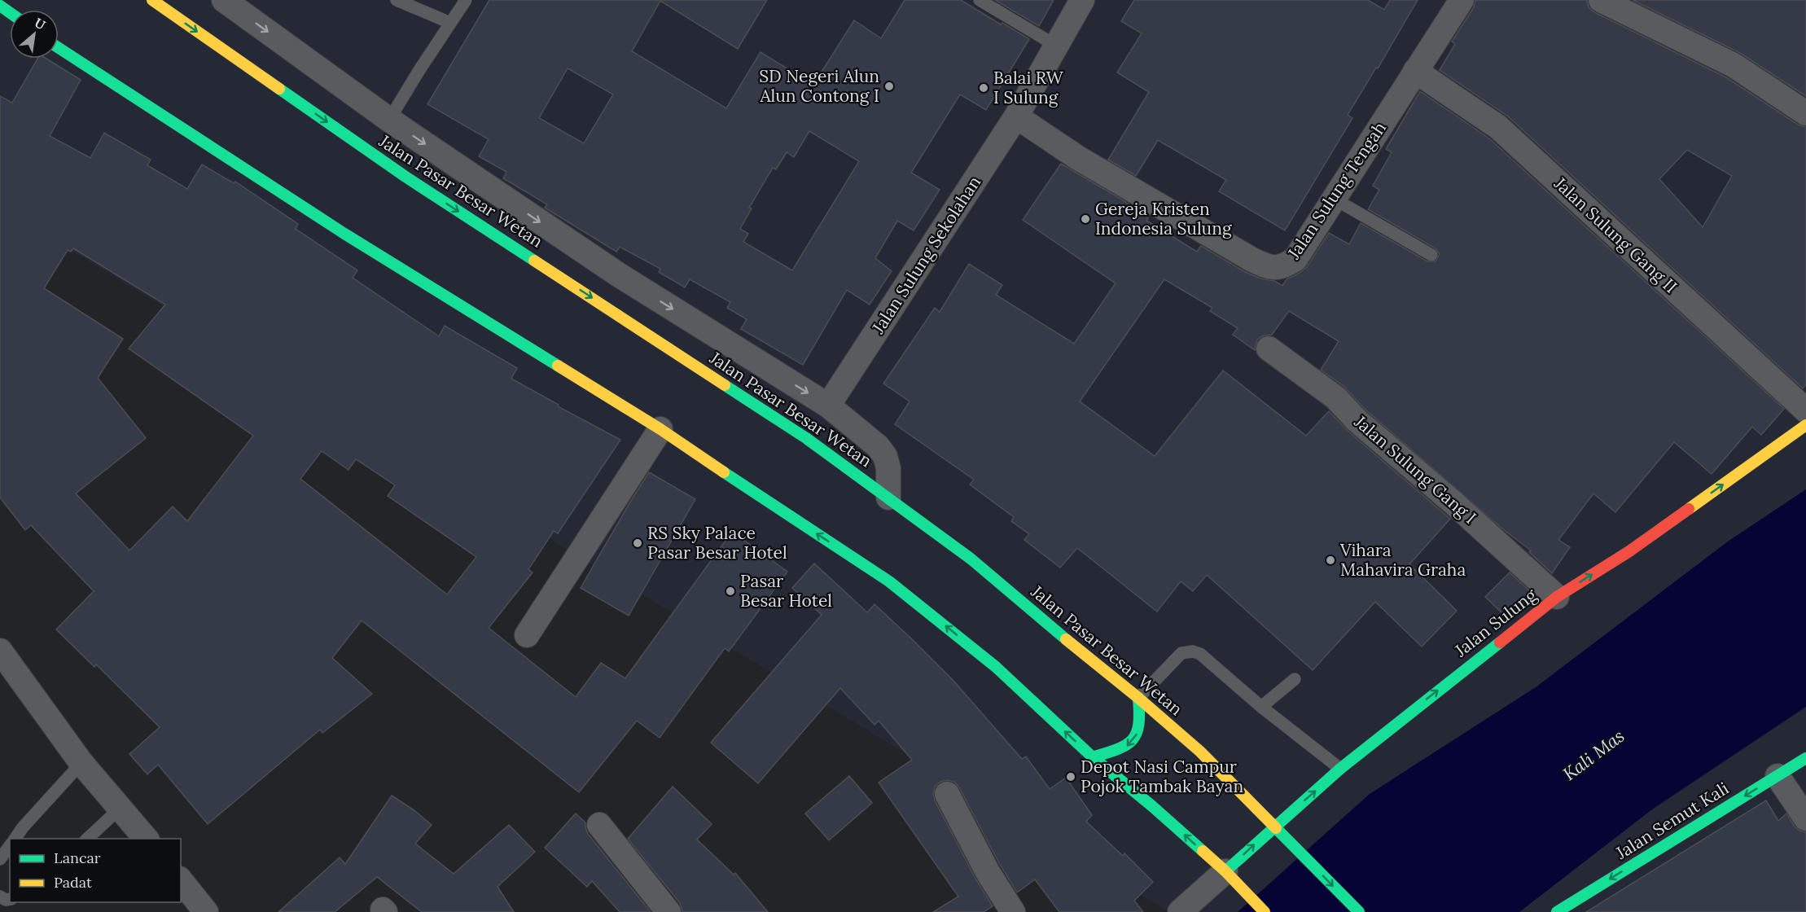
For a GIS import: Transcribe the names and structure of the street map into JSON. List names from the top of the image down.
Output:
{
  "streets": {
    "main road": ["Jalan Pasar Besar Wetan", "Jalan Sulung", "Jalan Semut Kali"],
    "street": [
      "Jalan Sulung Tengah",
      "Jalan Sulung Gang II",
      "Jalan Sulung Sekolahan",
      "Jalan Sulung Gang I"
    ]
  },
  "crossings": [
    ["Jalan Sulung Tengah", "Jalan Sulung Gang II"],
    ["Jalan Sulung Tengah", "Jalan Sulung Sekolahan"],
    ["Jalan Pasar Besar Wetan", "Jalan Sulung"],
    ["Jalan Sulung Gang I", "Jalan Sulung"]
  ],
  "one_way": ["Jalan Sulung", "Jalan Semut Kali"],
  "water": ["Kali Mas"],
  "places": [
    "SD Negeri Alun Alun Contong I",
    "Balai RW I Sulung",
    "Gereja Kristen Indonesia Sulung",
    "RS Sky Palace Pasar Besar Hotel",
    "Vihara Mahavira Graha",
    "Pasar Besar Hotel",
    "Depot Nasi Campur Pojok Tambak Bayan"
  ],
  "legend": ["Lancar", "Padat"],
  "north": "top right"
}
